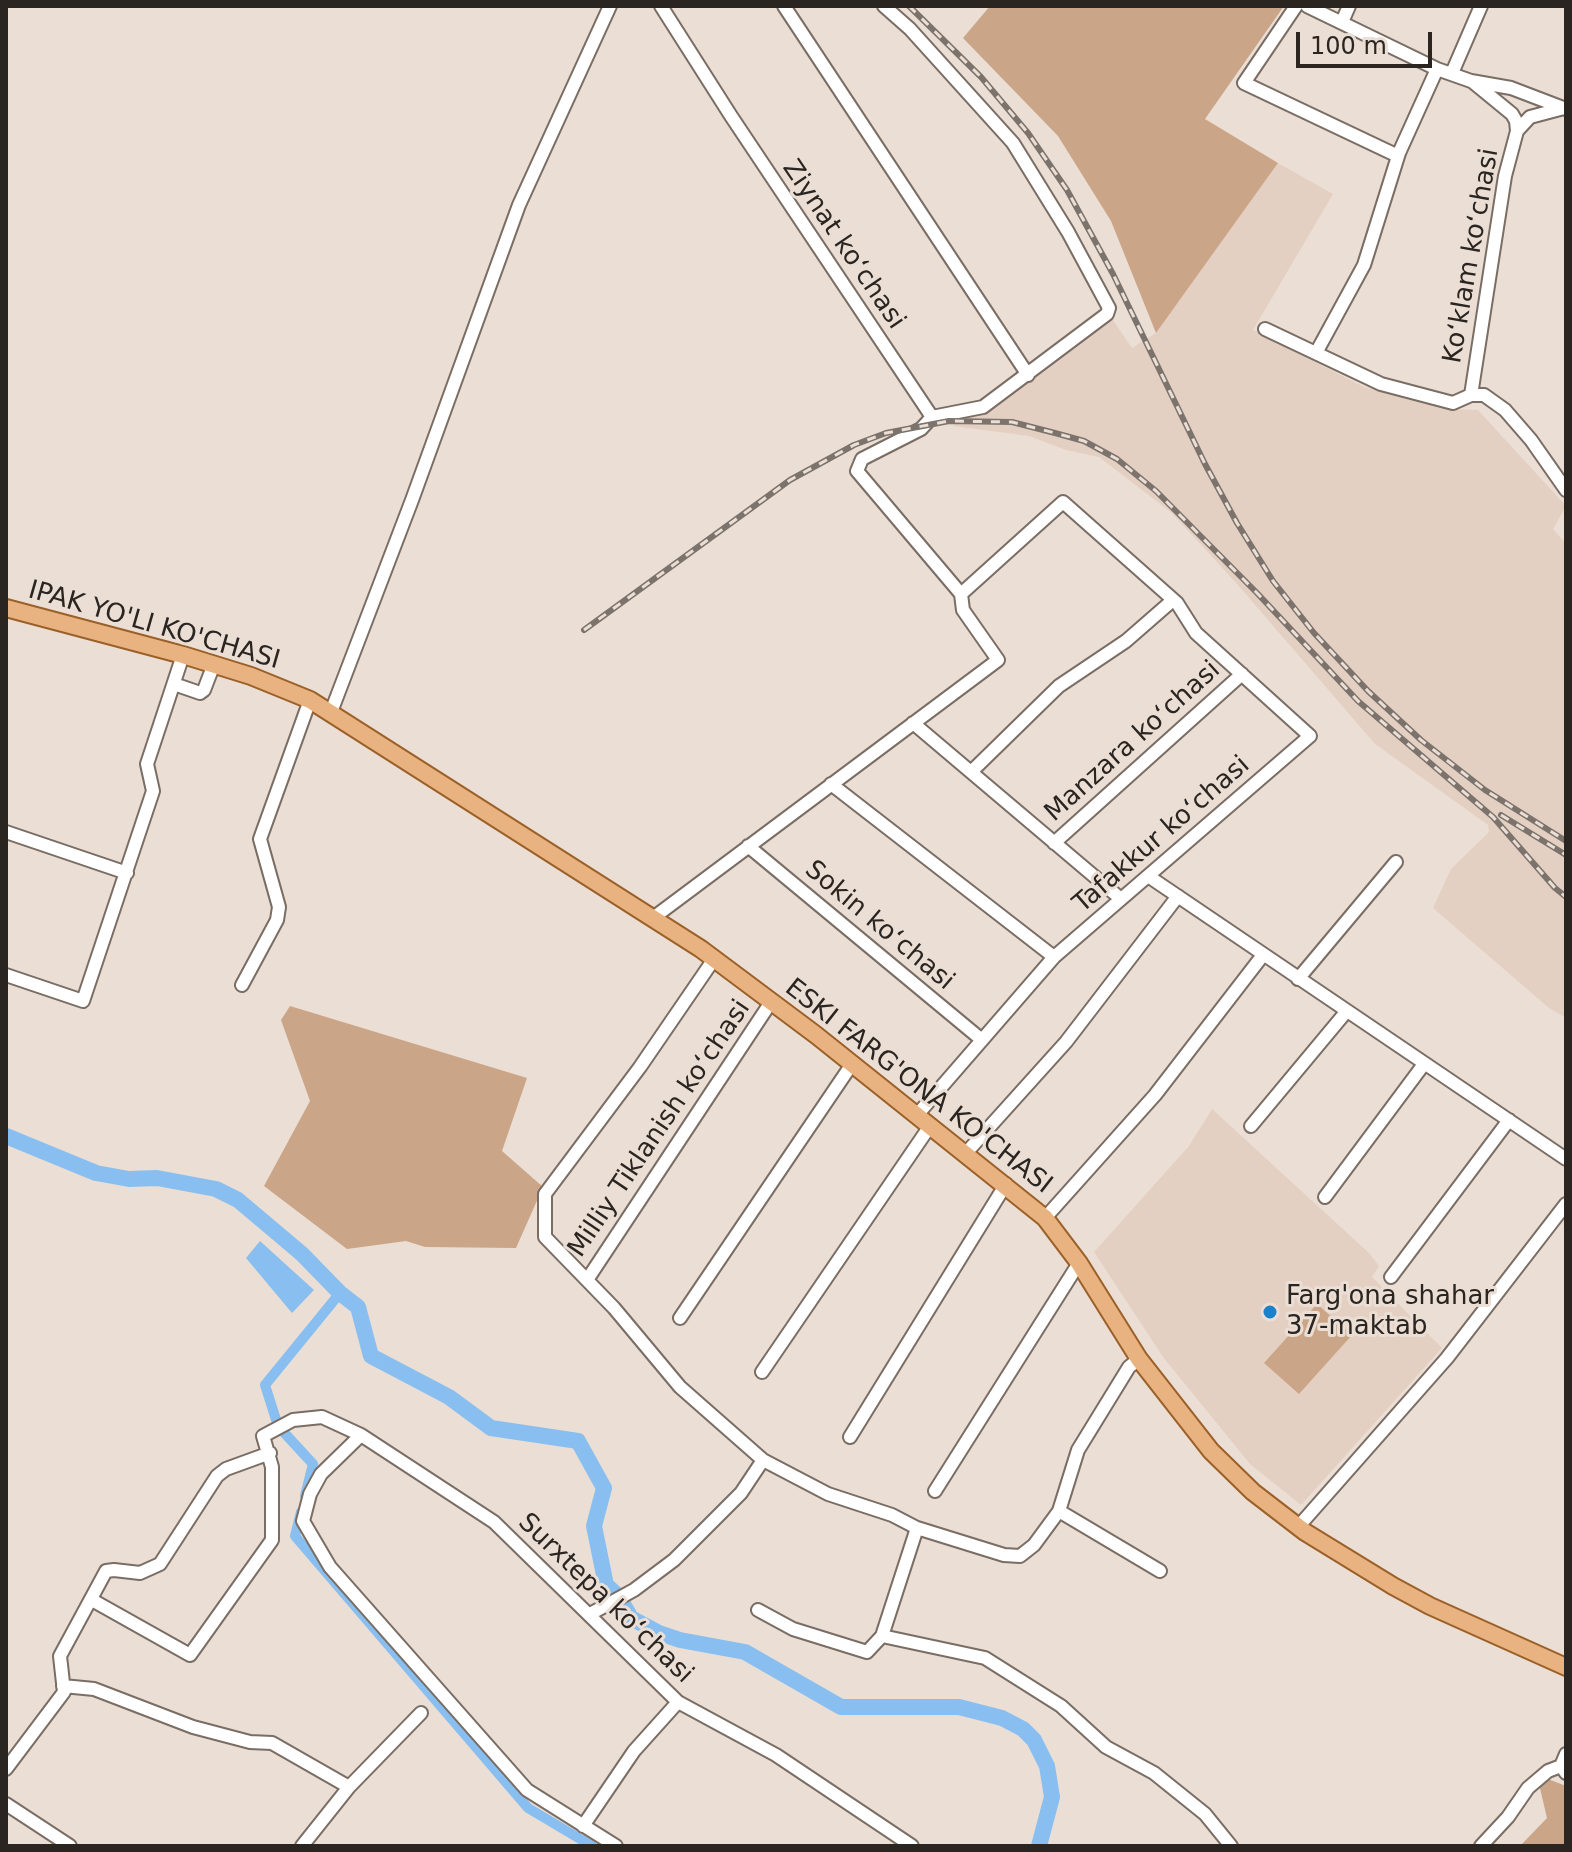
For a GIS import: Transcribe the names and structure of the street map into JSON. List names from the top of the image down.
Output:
{
  "streets": {
    "main road": ["IPAK YO'LI KO'CHASI", "ESKI FARG'ONA KO'CHASI"],
    "street": [
      "Ziynat koʻchasi",
      "Koʻklam koʻchasi",
      "Manzara koʻchasi",
      "Tafakkur koʻchasi",
      "Sokin koʻchasi",
      "Milliy Tiklanish koʻchasi",
      "Surxtepa koʻchasi"
    ]
  },
  "crossings": [
    ["IPAK YO'LI KO'CHASI", "ESKI FARG'ONA KO'CHASI"],
    ["Manzara koʻchasi", "Tafakkur koʻchasi"],
    ["Tafakkur koʻchasi", "Sokin koʻchasi"],
    ["Tafakkur koʻchasi", "ESKI FARG'ONA KO'CHASI"],
    ["ESKI FARG'ONA KO'CHASI", "Milliy Tiklanish koʻchasi"]
  ],
  "places": ["Farg'ona shahar 37-maktab"],
  "scale_bar": "100 m"
}
